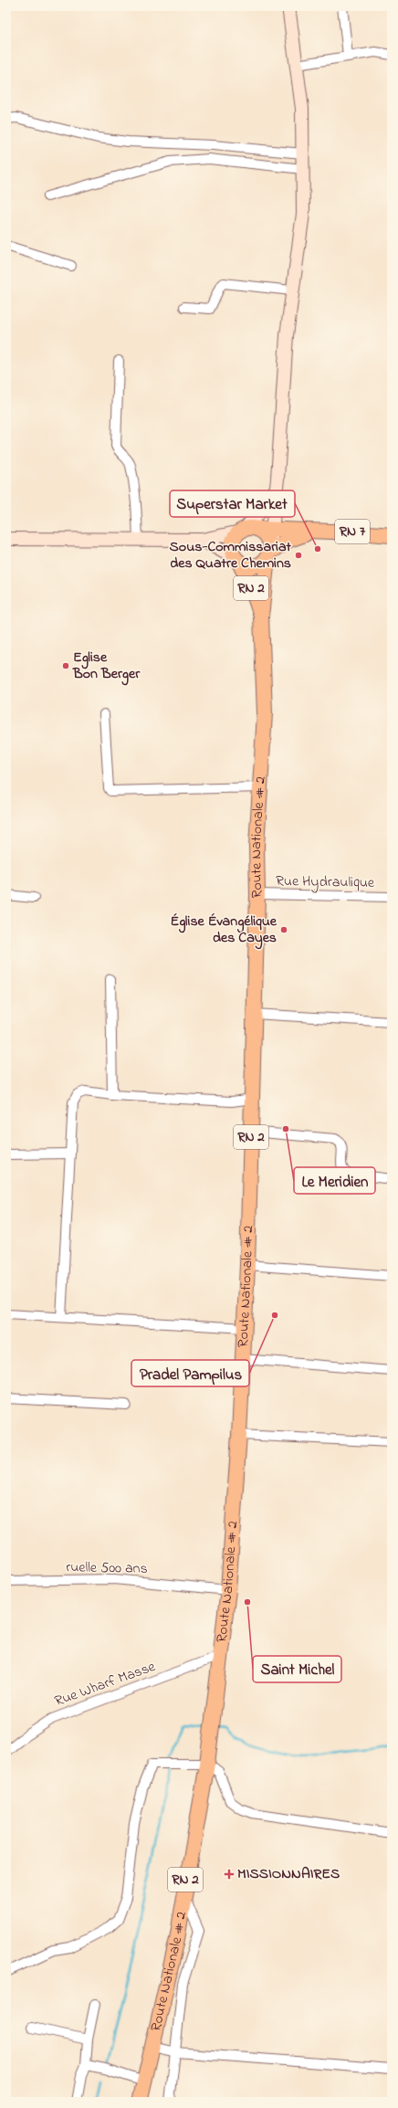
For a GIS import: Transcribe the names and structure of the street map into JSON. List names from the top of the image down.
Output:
{
  "streets": {
    "main road": ["RN 7", "RN 2", "Route Nationale # 2"],
    "street": ["Rue Hydraulique", "ruelle 500 ans", "Rue Wharf Masse"]
  },
  "crossings": [
    ["RN 7", "RN 2"],
    ["RN 7", "Route Nationale # 2"],
    ["RN 2", "Route Nationale # 2"],
    ["Route Nationale # 2", "Rue Hydraulique"],
    ["Route Nationale # 2", "ruelle 500 ans"],
    ["Route Nationale # 2", "Rue Wharf Masse"]
  ],
  "places": {
    "other": [
      "Superstar Market",
      "Sous-Commissariat des Quatre Chemins",
      "Eglise Bon Berger",
      "Église Évangélique des Cayes",
      "Le Meridien",
      "Pradel Pampilus",
      "Saint Michel"
    ],
    "health": ["MISSIONNAIRES"]
  }
}
